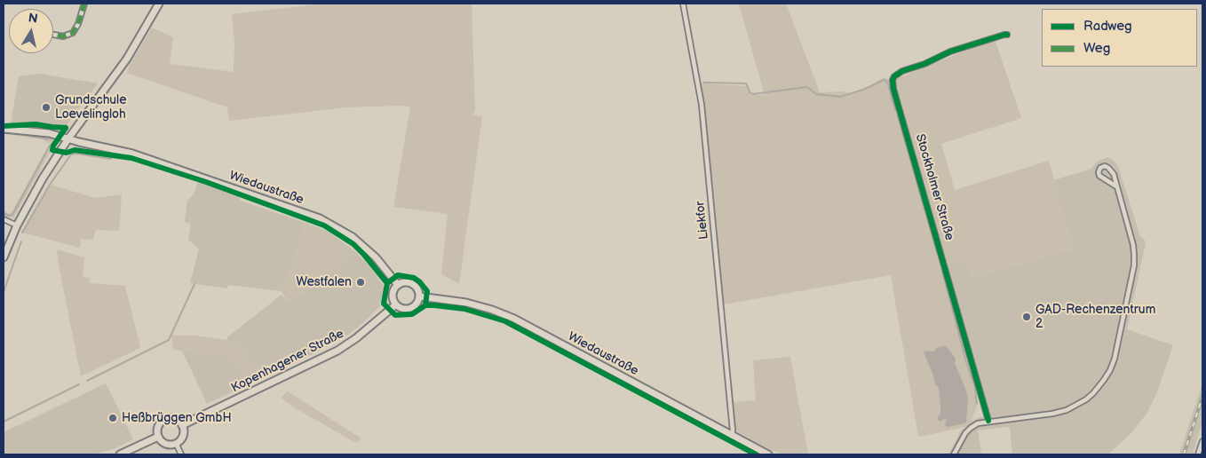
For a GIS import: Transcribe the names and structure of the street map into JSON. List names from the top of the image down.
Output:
{
  "streets": {
    "main road": ["Wiedaustraße", "Kopenhagener Straße"],
    "street": ["Stockholmer Straße", "Liekfor"]
  },
  "crossings": [
    ["Wiedaustraße", "Liekfor"],
    ["Wiedaustraße", "Kopenhagener Straße"]
  ],
  "places": [
    "Grundschule Loevelingloh",
    "Westfalen",
    "GAD-Rechenzentrum 2",
    "Heßbrüggen GmbH"
  ],
  "legend": ["Radweg", "Weg"],
  "north": "top"
}
